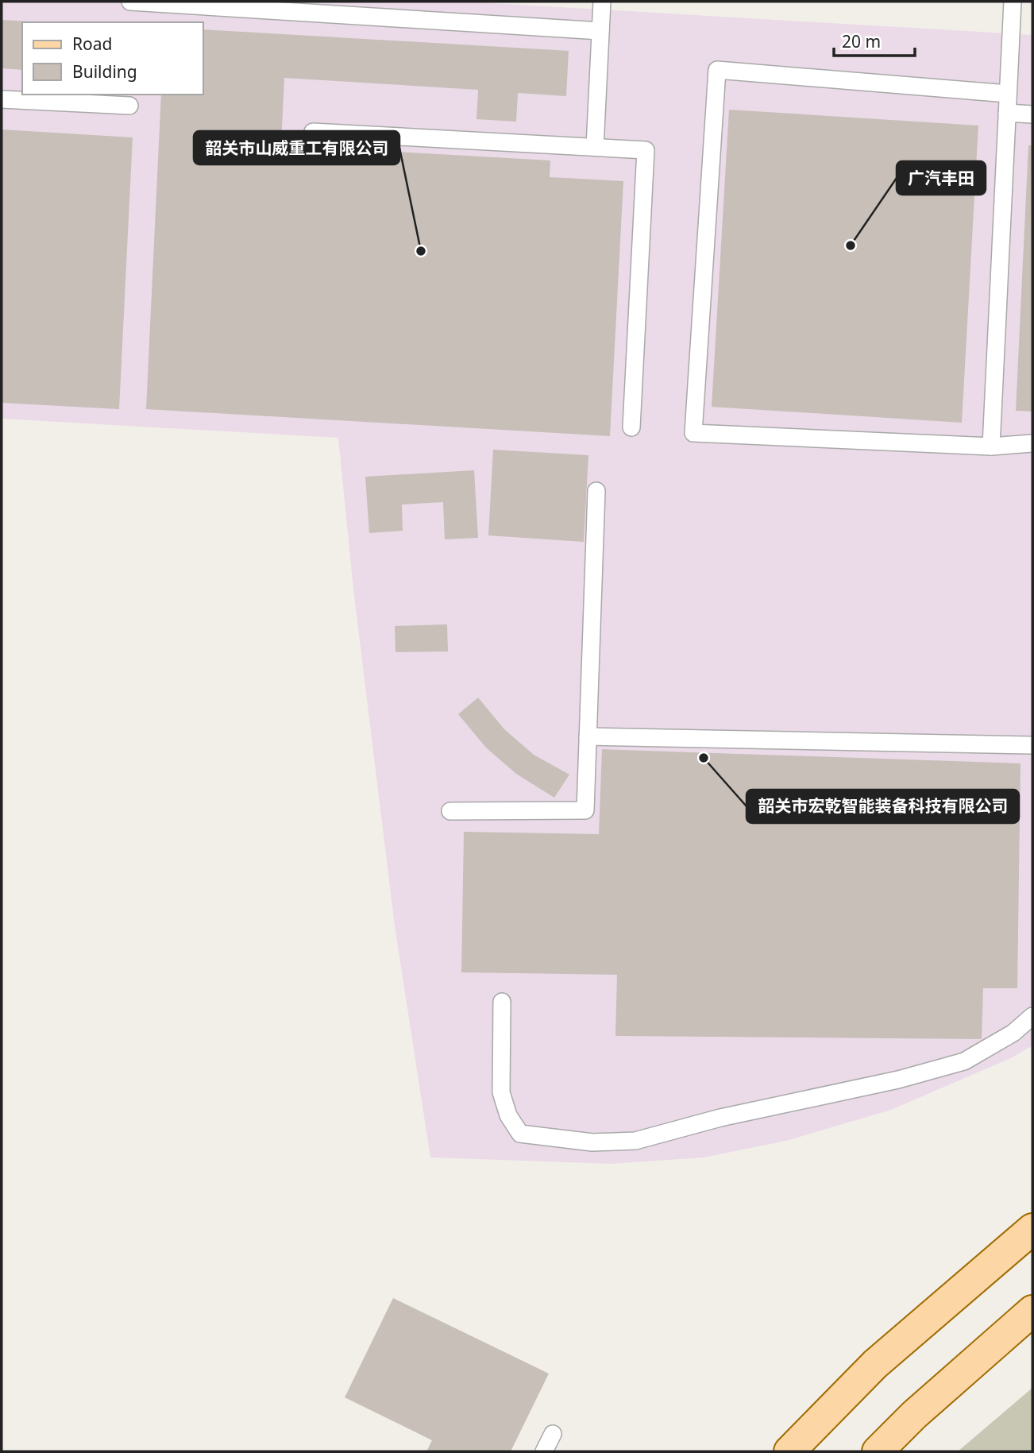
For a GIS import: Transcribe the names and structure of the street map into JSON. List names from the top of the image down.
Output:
{
  "places": ["广汽丰田", "韶关市山威重工有限公司", "韶关市宏乾智能装备科技有限公司"],
  "legend": ["Road", "Building"],
  "scale_bar": "20 m"
}
